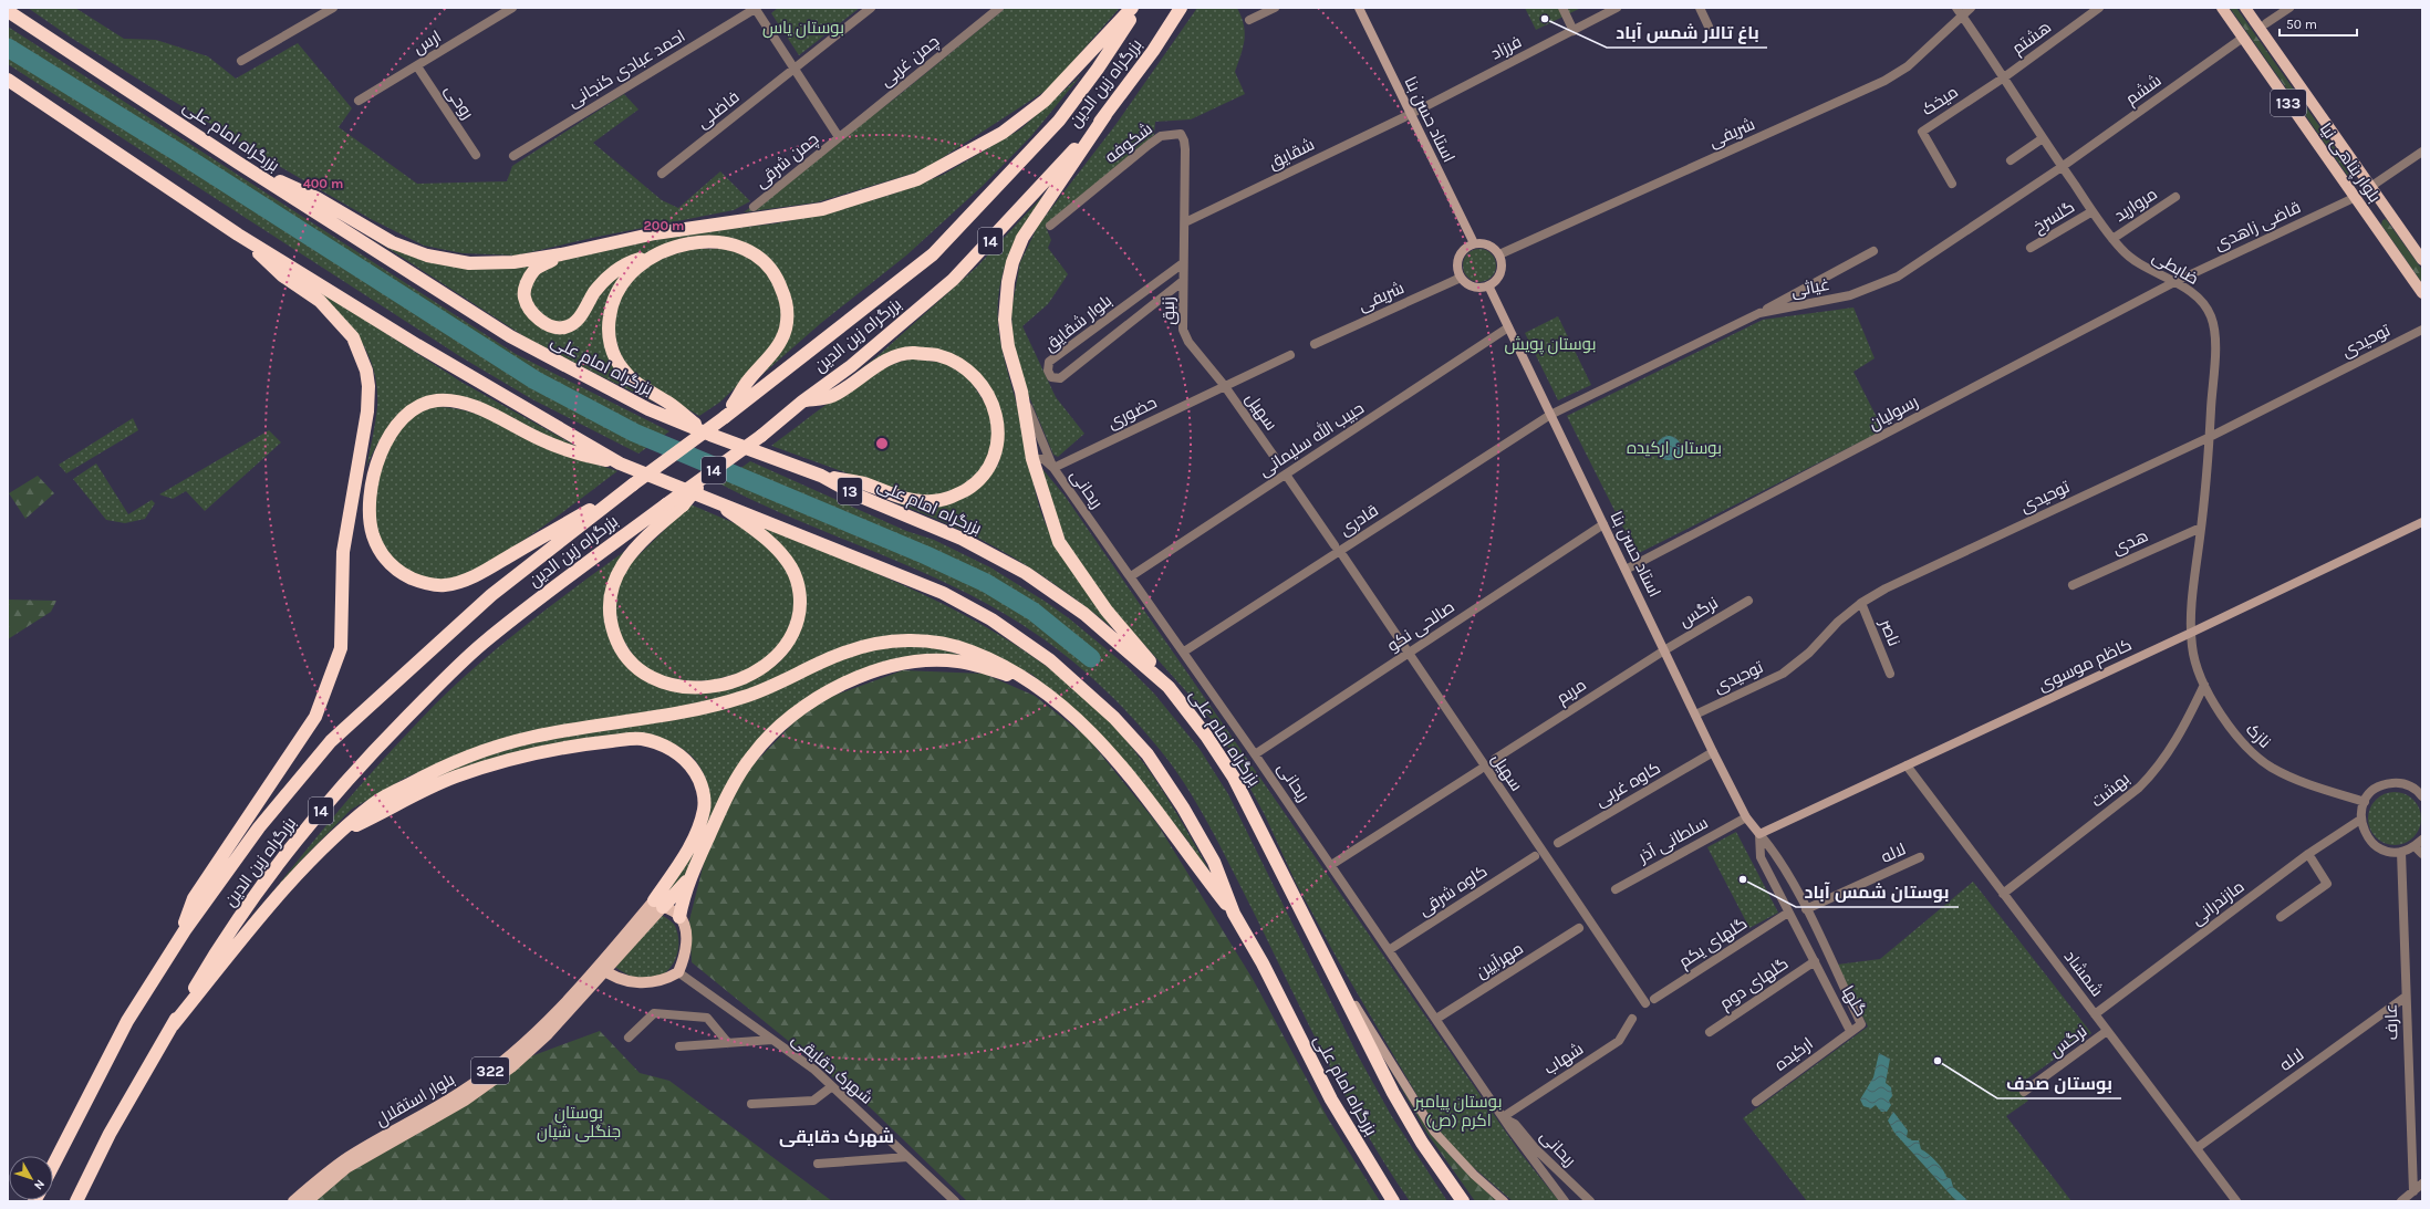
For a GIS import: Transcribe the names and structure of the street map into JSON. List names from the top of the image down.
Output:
{
  "streets": {
    "highway": [
      "بزرگراه زین الدین",
      "بزرگراه امام علی",
      "14",
      "13"
    ],
    "main road": [
      "133",
      "استاد حسن بنا",
      "بلوار پناهی نیا",
      "کاظم موسوی",
      "322",
      "بلوار استقلال"
    ],
    "street": [
      "هشتم",
      "ارس",
      "فرزاد",
      "چمن غربی",
      "احمد عبادی کنجانی",
      "ششم",
      "میخک",
      "روحی",
      "فاضلی",
      "شریفی",
      "شکوفه",
      "شقایق",
      "چمن شرقی",
      "مروارید",
      "گلسرخ",
      "قاضی زاهدی",
      "ضابطی",
      "غیاثی",
      "زنبق",
      "بلوار شقایق",
      "توحیدی",
      "سهیل",
      "حضوری",
      "رسولیان",
      "حبیب الله سلیمانی",
      "ریحانی",
      "قادری",
      "هدی",
      "نرگس",
      "صالحی نکو",
      "ناصر",
      "مریم",
      "نازک",
      "کاوه غربی",
      "بهشت",
      "سلطانی آذر",
      "لاله",
      "کاوه شرقی",
      "مازندرانی",
      "گلهای یکم",
      "مهرآیین",
      "شمشاد",
      "گلهای دوم",
      "گلها",
      "عارف",
      "ارکیده",
      "شهاب",
      "شهرک دقایقی"
    ]
  },
  "crossings": [
    ["هشتم", "میخک"],
    ["هشتم", "ضابطی"],
    ["ارس", "روحی"],
    ["فرزاد", "استاد حسن بنا"],
    ["فرزاد", "شقایق"],
    ["چمن غربی", "چمن شرقی"],
    ["ششم", "بلوار پناهی نیا"],
    ["ششم", "ضابطی"],
    ["ششم", "غیاثی"],
    ["میخک", "ضابطی"],
    ["استاد حسن بنا", "شریفی"],
    ["استاد حسن بنا", "شقایق"],
    ["استاد حسن بنا", "غیاثی"],
    ["استاد حسن بنا", "توحیدی"],
    ["استاد حسن بنا", "رسولیان"],
    ["استاد حسن بنا", "حبیب الله سلیمانی"],
    ["استاد حسن بنا", "قادری"],
    ["استاد حسن بنا", "نرگس"],
    ["استاد حسن بنا", "صالحی نکو"],
    ["استاد حسن بنا", "کاظم موسوی"],
    ["استاد حسن بنا", "مریم"],
    ["استاد حسن بنا", "کاوه غربی"],
    ["استاد حسن بنا", "سلطانی آذر"],
    ["استاد حسن بنا", "گلها"],
    ["شریفی", "ضابطی"],
    ["شکوفه", "شقایق"],
    ["شکوفه", "زنبق"],
    ["شقایق", "زنبق"],
    ["بلوار پناهی نیا", "قاضی زاهدی"],
    ["مروارید", "ضابطی"],
    ["گلسرخ", "ضابطی"],
    ["قاضی زاهدی", "ضابطی"],
    ["قاضی زاهدی", "رسولیان"],
    ["ضابطی", "غیاثی"],
    ["ضابطی", "توحیدی"],
    ["ضابطی", "رسولیان"],
    ["ضابطی", "هدی"],
    ["ضابطی", "کاظم موسوی"],
    ["ضابطی", "نازک"],
    ["غیاثی", "قادری"],
    ["زنبق", "بلوار شقایق"],
    ["زنبق", "سهیل"],
    ["زنبق", "حضوری"],
    ["توحیدی", "ناصر"],
    ["سهیل", "حضوری"],
    ["سهیل", "صالحی نکو"],
    ["حضوری", "ریحانی"],
    ["حبیب الله سلیمانی", "ریحانی"],
    ["ریحانی", "قادری"],
    ["ریحانی", "صالحی نکو"],
    ["ریحانی", "کاوه شرقی"],
    ["ریحانی", "مهرآیین"],
    ["ریحانی", "شهاب"],
    ["نرگس", "مریم"],
    ["نرگس", "شمشاد"],
    ["کاظم موسوی", "نازک"],
    ["کاظم موسوی", "شمشاد"],
    ["کاظم موسوی", "گلها"],
    ["نازک", "بهشت"],
    ["بهشت", "شمشاد"],
    ["لاله", "شمشاد"],
    ["لاله", "گلها"],
    ["لاله", "عارف"],
    ["مازندرانی", "شمشاد"],
    ["گلهای یکم", "گلها"],
    ["گلهای دوم", "گلها"],
    ["گلها", "ارکیده"]
  ],
  "districts": ["شهرک دقایقی"],
  "parks": [
    "بوستان یاس",
    "بوستان پویش",
    "بوستان ارکیده",
    "بوستان پیامبر اکرم (ص)",
    "بوستان جنگلی شیان"
  ],
  "places": ["باغ تالار شمس آباد", "بوستان شمس آباد", "بوستان صدف"],
  "scale_bar": "50 m",
  "north": "bottom right",
  "rings": ["400 m", "200 m"]
}
